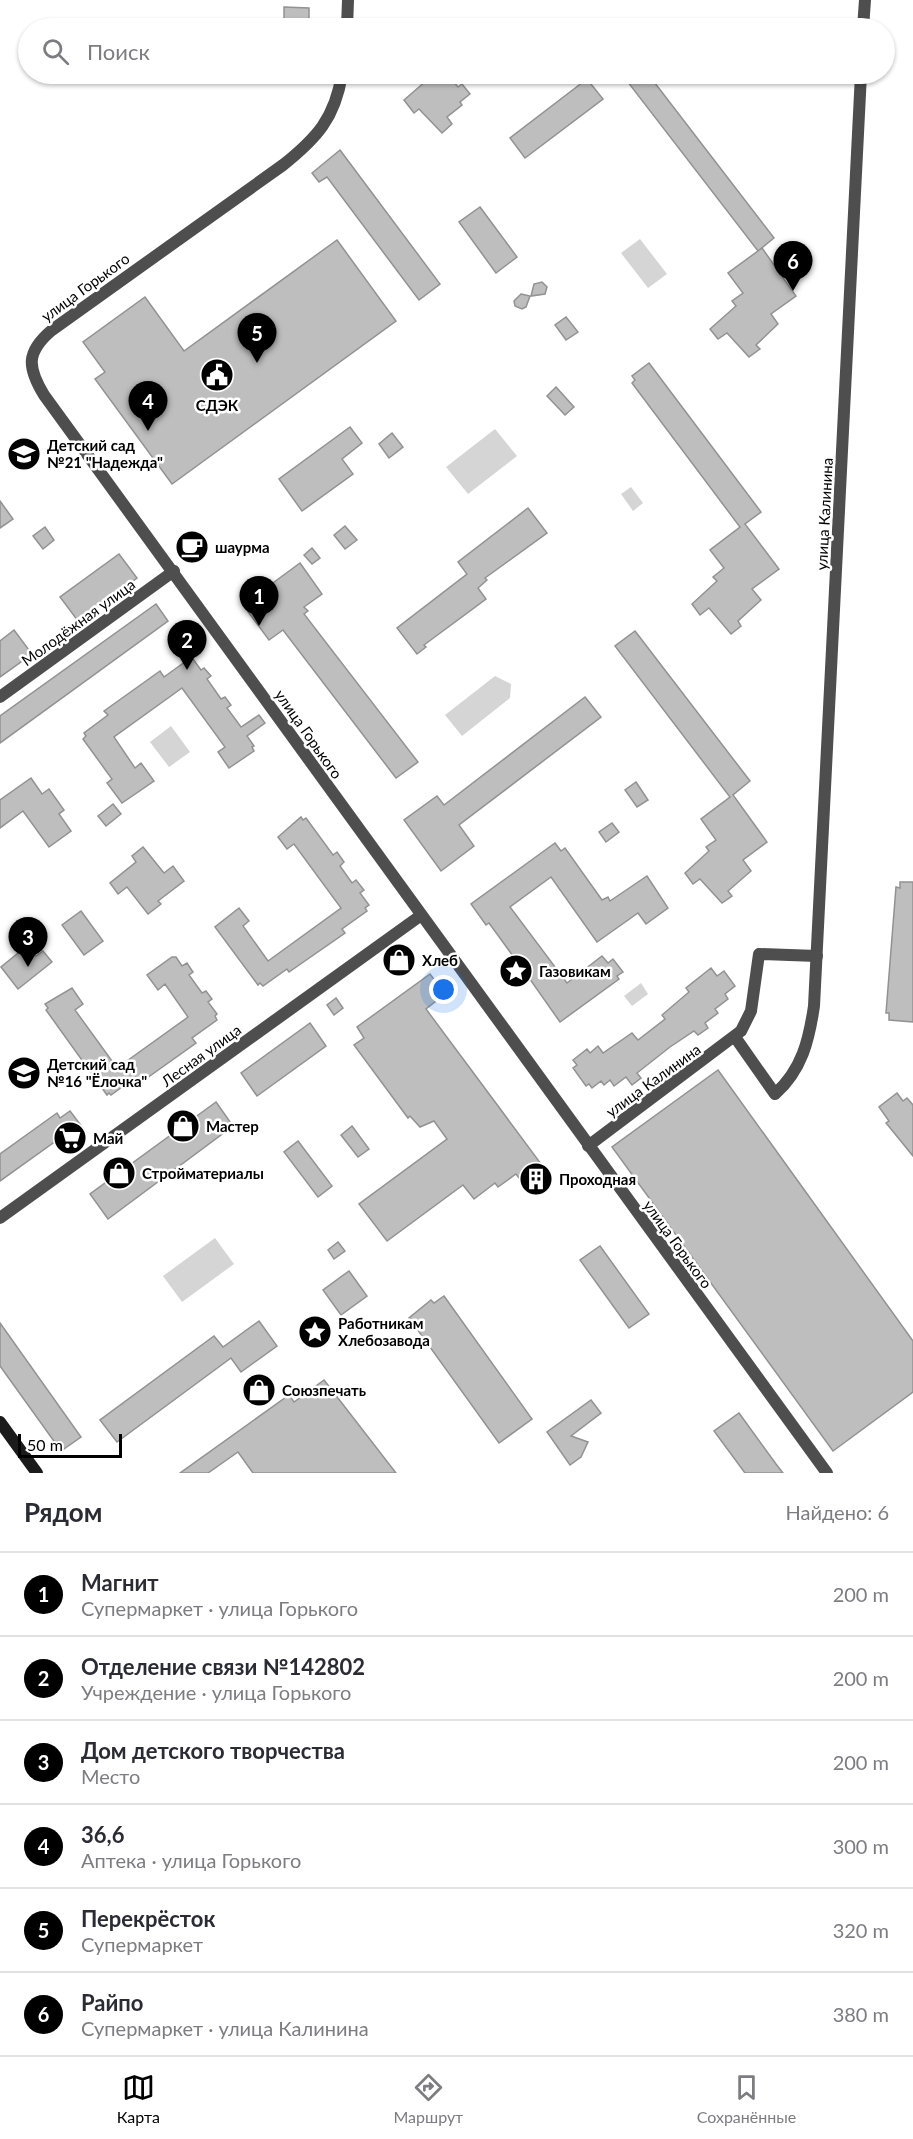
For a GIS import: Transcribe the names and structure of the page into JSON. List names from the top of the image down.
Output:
{
  "streets": {
    "street": [
      "улица Горького",
      "улица Калинина",
      "Молодёжная улица",
      "Лесная улица"
    ]
  },
  "crossings": [
    ["улица Горького", "улица Калинина"],
    ["улица Горького", "Молодёжная улица"],
    ["улица Горького", "Лесная улица"]
  ],
  "places": {
    "public building": ["СДЭК"],
    "school or university": ["Детский сад №21 \"Надежда\"", "Детский сад №16 \"Ёлочка\""],
    "cafe": ["шаурма"],
    "shop": [
      "Хлеб",
      "Мастер",
      "Стройматериалы",
      "Союзпечать"
    ],
    "place": ["Газовикам", "Работникам Хлебозавода"],
    "supermarket": ["Май"],
    "building": ["Проходная"]
  },
  "scale_bar": "50 m",
  "page": {
    "search": "Поиск",
    "pins": [
      "6",
      "5",
      "4",
      "1",
      "2",
      "3"
    ],
    "scale": "50 m",
    "heading": ["Рядом", "Найдено: 6"],
    "list": [
      {
        "mark": "1",
        "name": "Магнит",
        "note": "Супермаркет · улица Горького",
        "value": "200 m"
      },
      {
        "mark": "2",
        "name": "Отделение связи №142802",
        "note": "Учреждение · улица Горького",
        "value": "200 m"
      },
      {
        "mark": "3",
        "name": "Дом детского творчества",
        "note": "Место",
        "value": "200 m"
      },
      {
        "mark": "4",
        "name": "36,6",
        "note": "Аптека · улица Горького",
        "value": "300 m"
      },
      {
        "mark": "5",
        "name": "Перекрёсток",
        "note": "Супермаркет",
        "value": "320 m"
      },
      {
        "mark": "6",
        "name": "Райпо",
        "note": "Супермаркет · улица Калинина",
        "value": "380 m"
      }
    ],
    "nav": ["Карта", "Маршрут", "Сохранённые"]
  }
}
